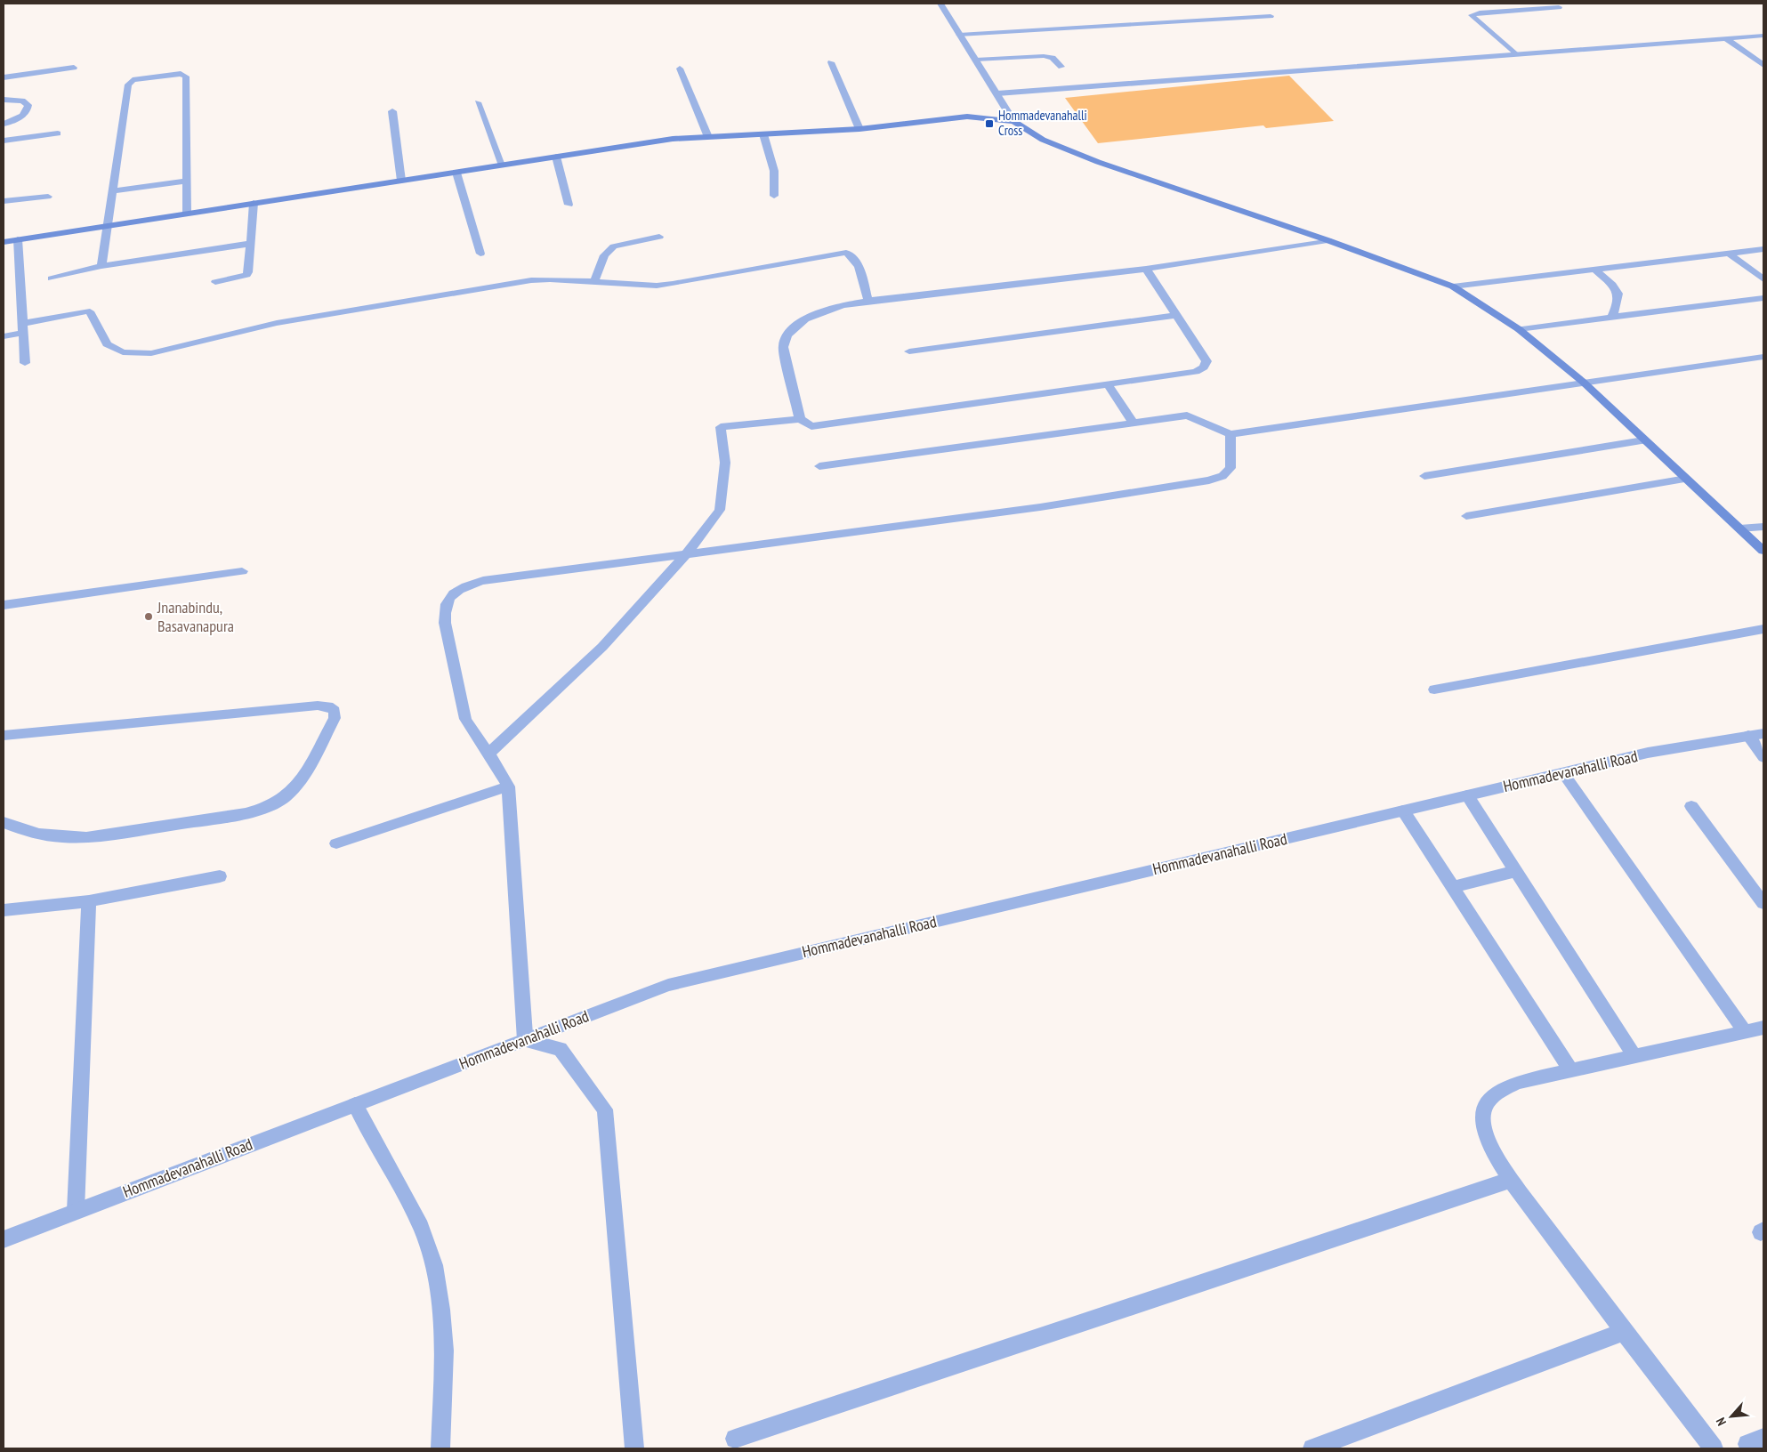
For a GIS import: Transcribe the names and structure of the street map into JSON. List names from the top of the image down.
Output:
{
  "streets": {
    "street": ["Hommadevanahalli Road"]
  },
  "places": {
    "transit": ["Hommadevanahalli Cross"],
    "other": ["Jnanabindu, Basavanapura"]
  },
  "north": "bottom left"
}
